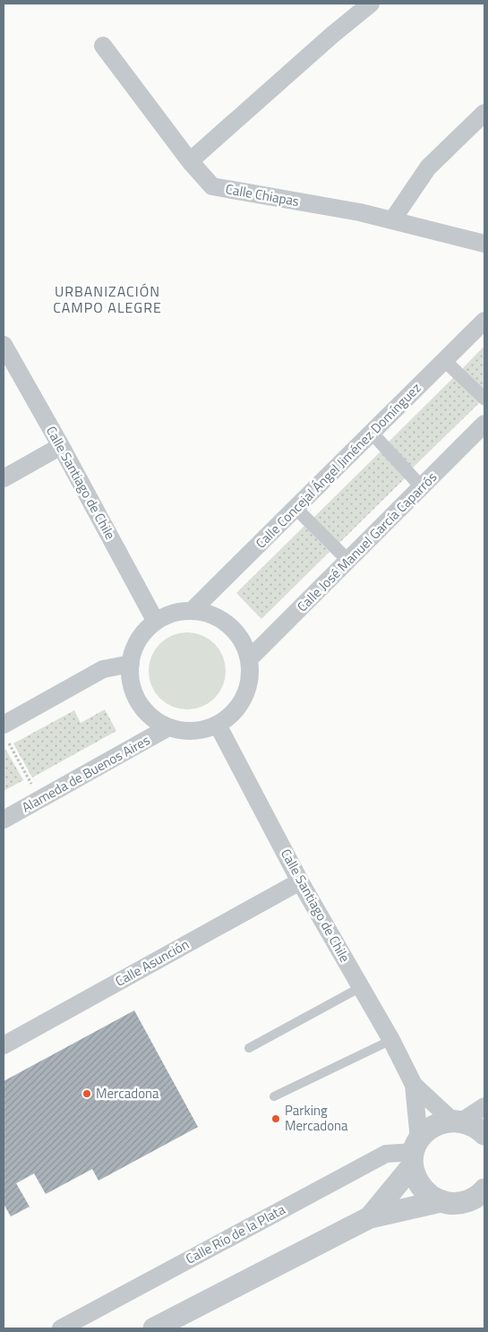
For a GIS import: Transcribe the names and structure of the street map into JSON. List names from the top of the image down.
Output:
{
  "streets": {
    "street": [
      "Calle Chiapas",
      "Calle Concejal Ángel Jiménez Domínguez",
      "Calle Santiago de Chile",
      "Calle José Manuel García Caparrós",
      "Alameda de Buenos Aires",
      "Calle Asunción",
      "Calle Río de la Plata"
    ]
  },
  "crossings": [
    ["Calle Concejal Ángel Jiménez Domínguez", "Calle Santiago de Chile"],
    ["Calle Concejal Ángel Jiménez Domínguez", "Calle José Manuel García Caparrós"],
    ["Calle Concejal Ángel Jiménez Domínguez", "Alameda de Buenos Aires"],
    ["Calle Santiago de Chile", "Calle José Manuel García Caparrós"],
    ["Calle Santiago de Chile", "Alameda de Buenos Aires"],
    ["Calle Santiago de Chile", "Calle Asunción"],
    ["Calle Santiago de Chile", "Calle Río de la Plata"],
    ["Calle José Manuel García Caparrós", "Alameda de Buenos Aires"]
  ],
  "districts": ["URBANIZACIÓN CAMPO ALEGRE"],
  "places": ["Mercadona", "Parking Mercadona"]
}
